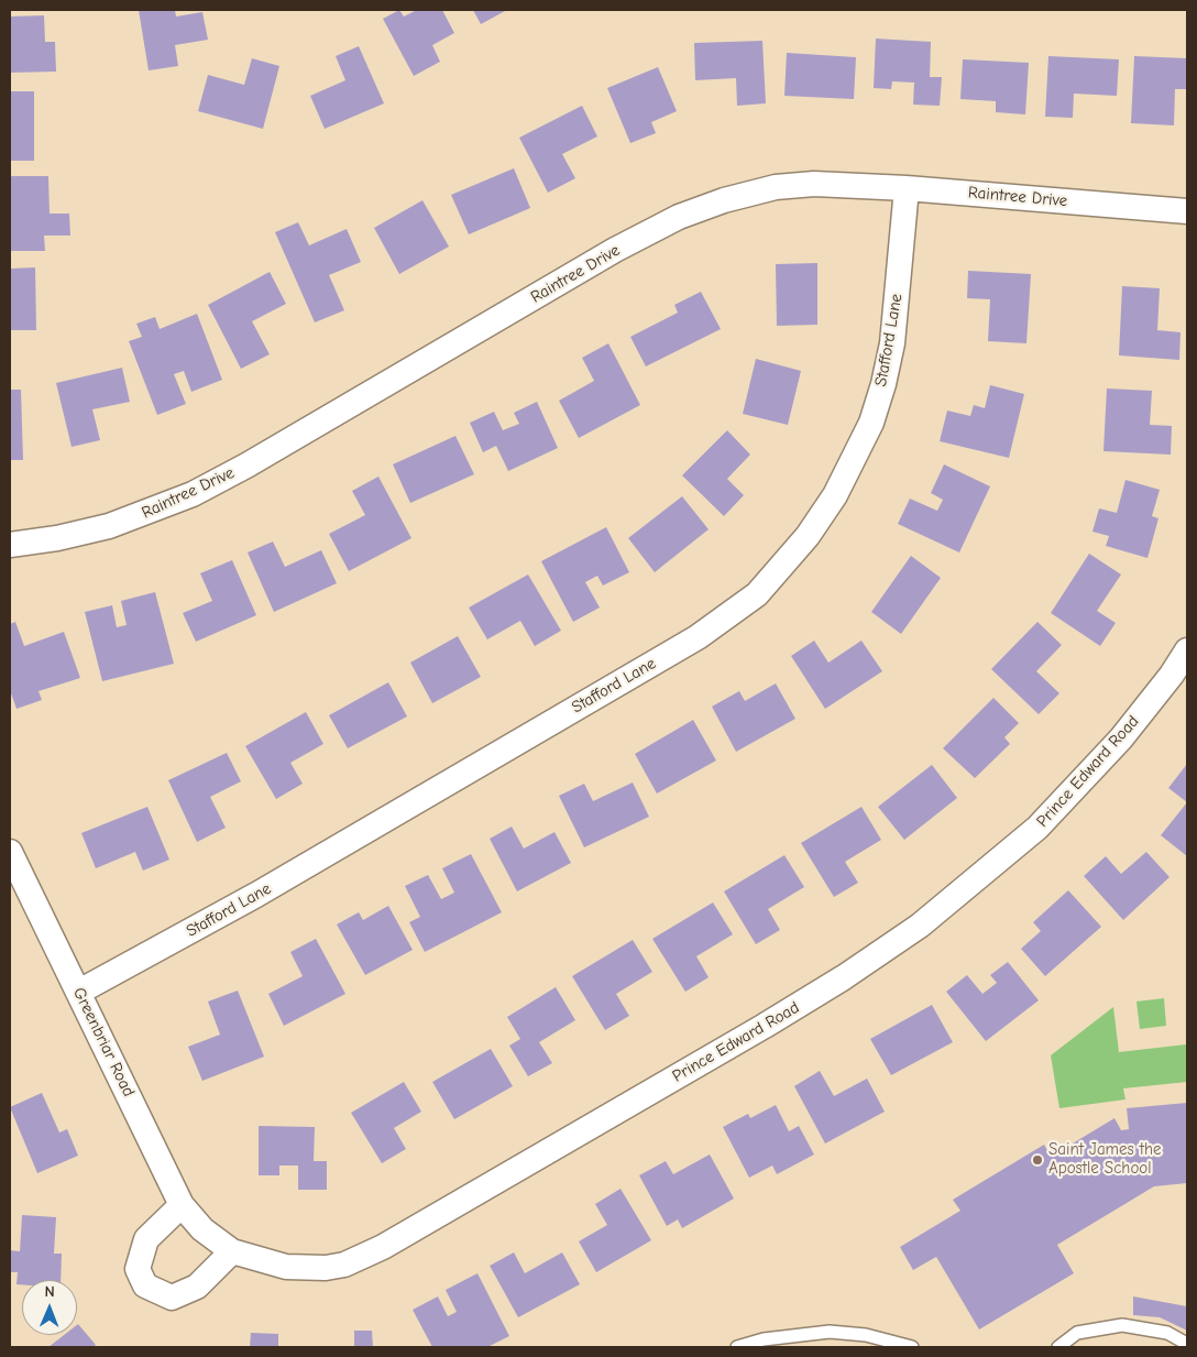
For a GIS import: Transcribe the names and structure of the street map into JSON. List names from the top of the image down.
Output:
{
  "streets": {
    "street": [
      "Raintree Drive",
      "Stafford Lane",
      "Prince Edward Road",
      "Greenbriar Road"
    ]
  },
  "crossings": [
    ["Raintree Drive", "Stafford Lane"],
    ["Stafford Lane", "Greenbriar Road"],
    ["Prince Edward Road", "Greenbriar Road"]
  ],
  "places": ["Saint James the Apostle School"],
  "north": "top"
}
